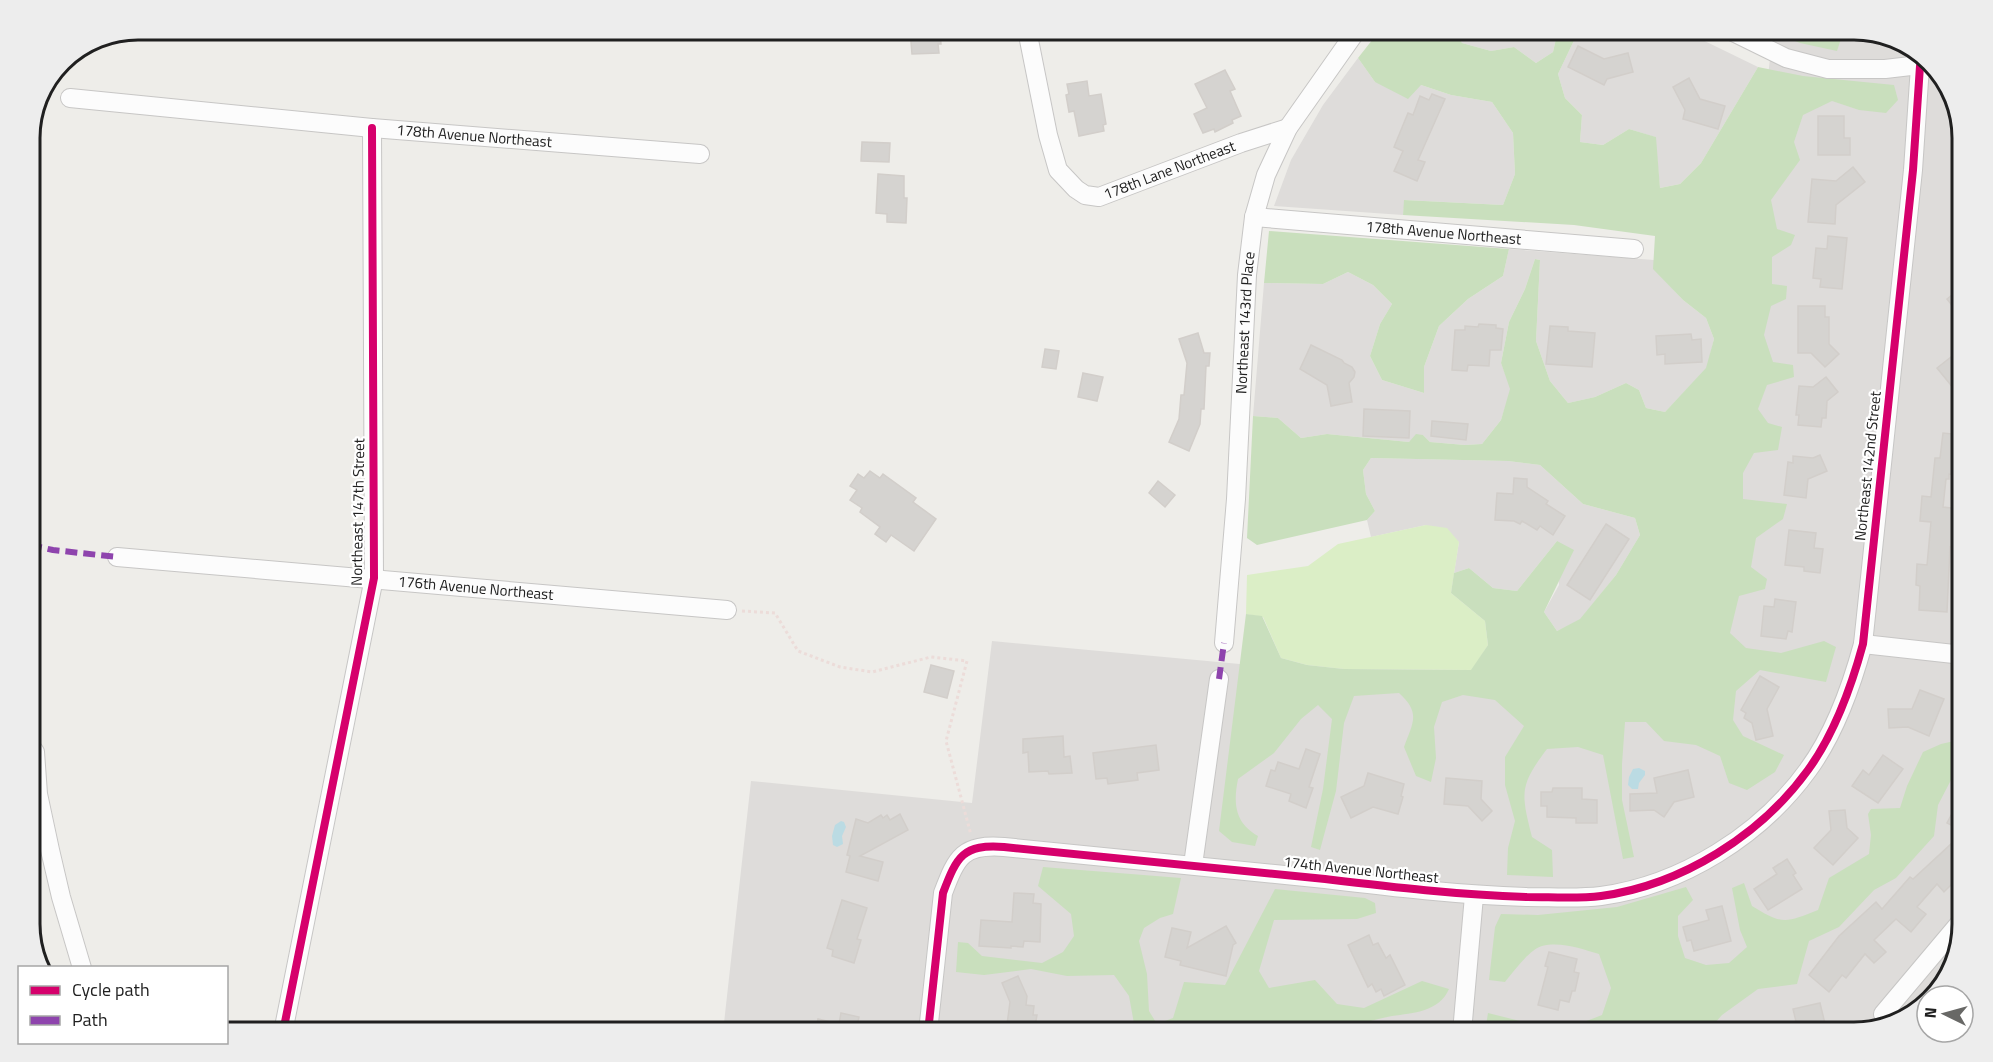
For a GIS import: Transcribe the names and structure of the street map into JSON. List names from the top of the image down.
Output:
{
  "streets": {
    "street": [
      "178th Avenue Northeast",
      "178th Lane Northeast",
      "Northeast 143rd Place",
      "Northeast 142nd Street",
      "Northeast 147th Street",
      "176th Avenue Northeast",
      "174th Avenue Northeast"
    ]
  },
  "crossings": [
    ["178th Avenue Northeast", "Northeast 143rd Place"],
    ["178th Avenue Northeast", "Northeast 147th Street"],
    ["178th Lane Northeast", "Northeast 143rd Place"],
    ["Northeast 142nd Street", "174th Avenue Northeast"],
    ["Northeast 147th Street", "176th Avenue Northeast"]
  ],
  "legend": ["Cycle path", "Path"],
  "north": "left"
}
